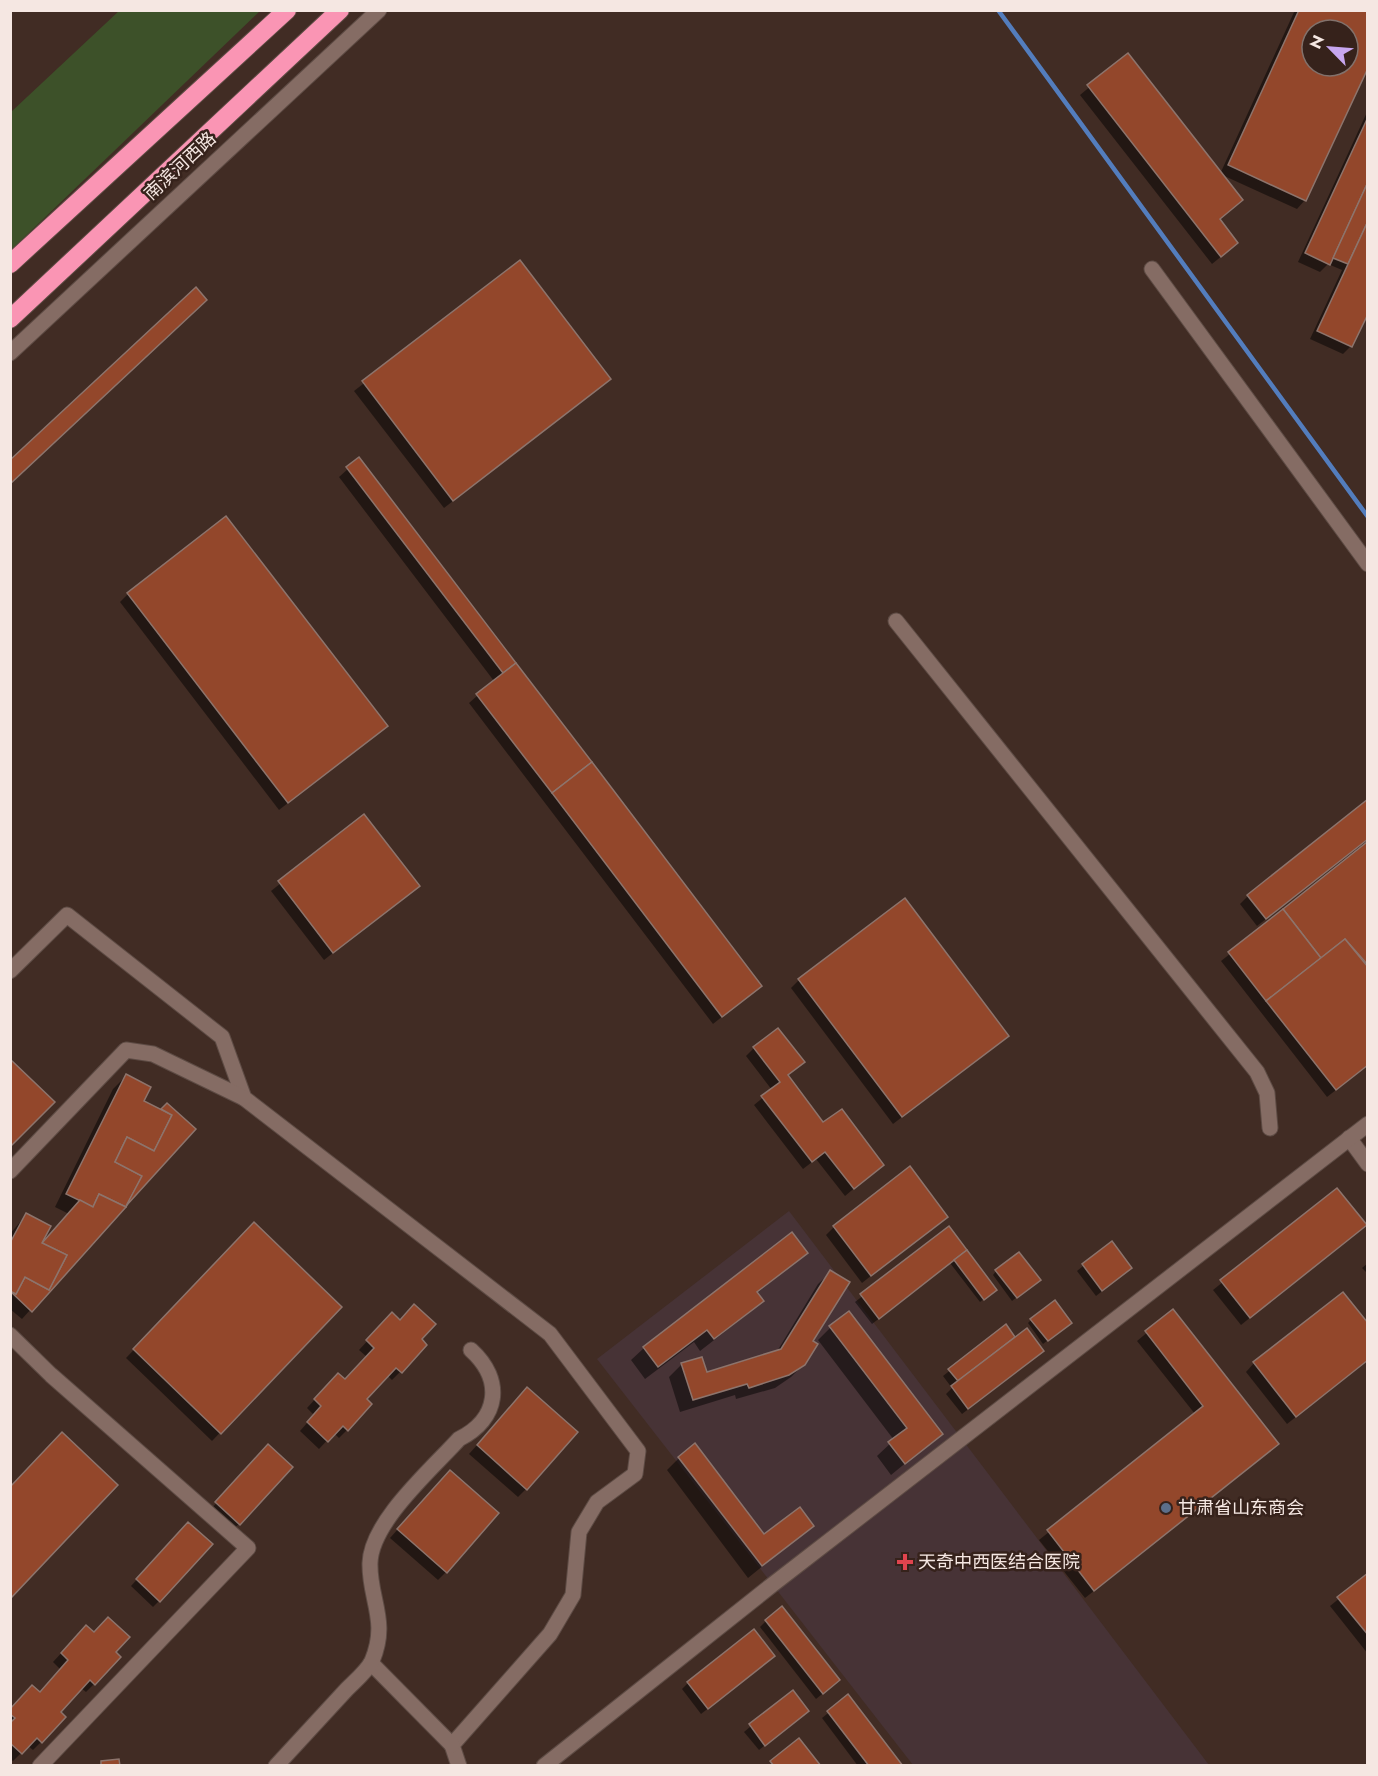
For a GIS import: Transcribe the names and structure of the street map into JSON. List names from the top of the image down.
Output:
{
  "streets": {
    "highway": ["南滨河西路"]
  },
  "places": {
    "other": ["甘肃省山东商会"],
    "health": ["天奇中西医结合医院"]
  },
  "north": "top left"
}
